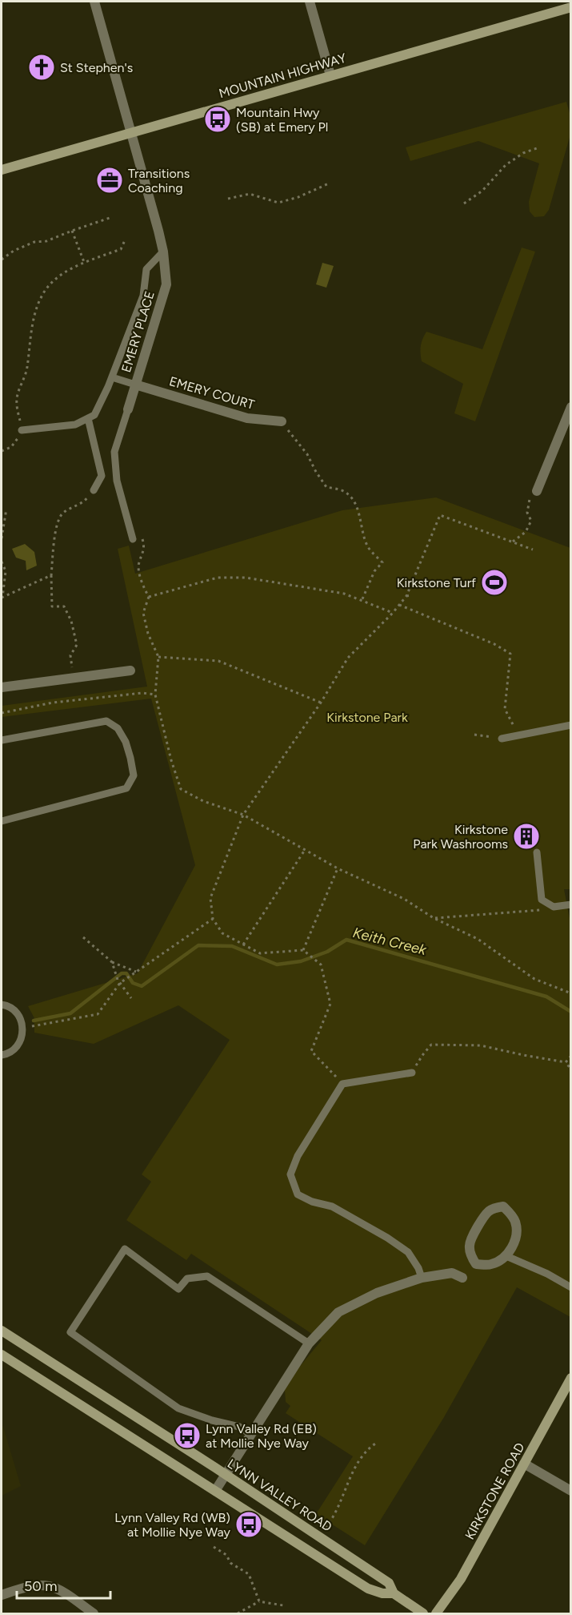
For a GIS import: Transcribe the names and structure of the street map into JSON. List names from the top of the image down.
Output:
{
  "streets": {
    "main road": ["MOUNTAIN HIGHWAY", "KIRKSTONE ROAD", "LYNN VALLEY ROAD"],
    "street": ["EMERY PLACE", "EMERY COURT"]
  },
  "crossings": [
    ["MOUNTAIN HIGHWAY", "EMERY PLACE"],
    ["EMERY PLACE", "EMERY COURT"]
  ],
  "water": ["Keith Creek"],
  "parks": ["Kirkstone Park"],
  "places": {
    "church": ["St Stephen's"],
    "bus stop": ["Mountain Hwy (SB) at Emery Pl", "Lynn Valley Rd (EB) at Mollie Nye Way", "Lynn Valley Rd (WB) at Mollie Nye Way"],
    "office": ["Transitions Coaching"],
    "sports": ["Kirkstone Turf"],
    "building": ["Kirkstone Park Washrooms"]
  },
  "scale_bar": "50 m"
}
